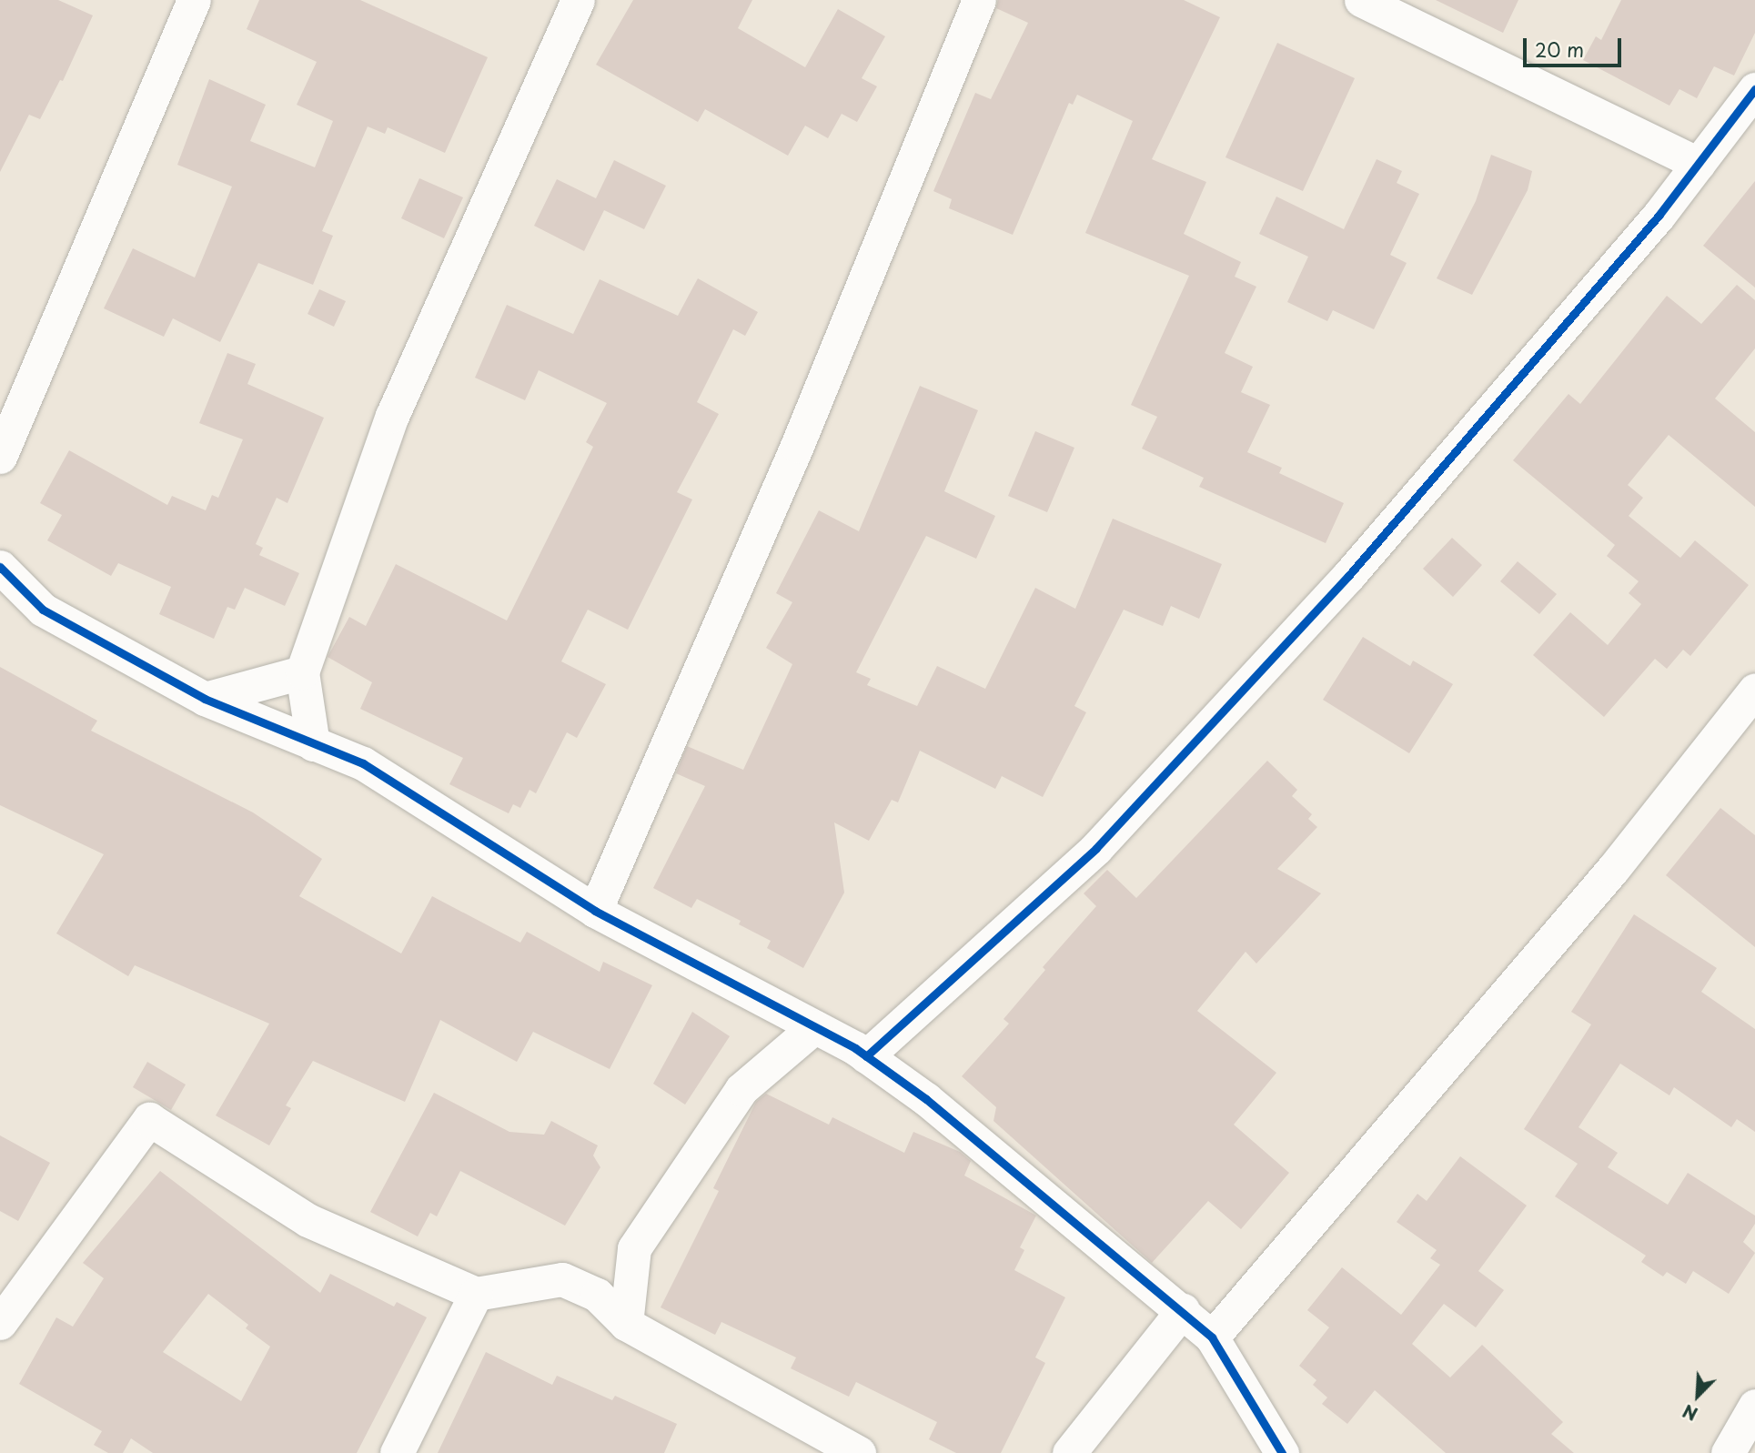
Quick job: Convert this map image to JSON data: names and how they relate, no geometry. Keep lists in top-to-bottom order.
{
  "scale_bar": "20 m",
  "north": "bottom left"
}
